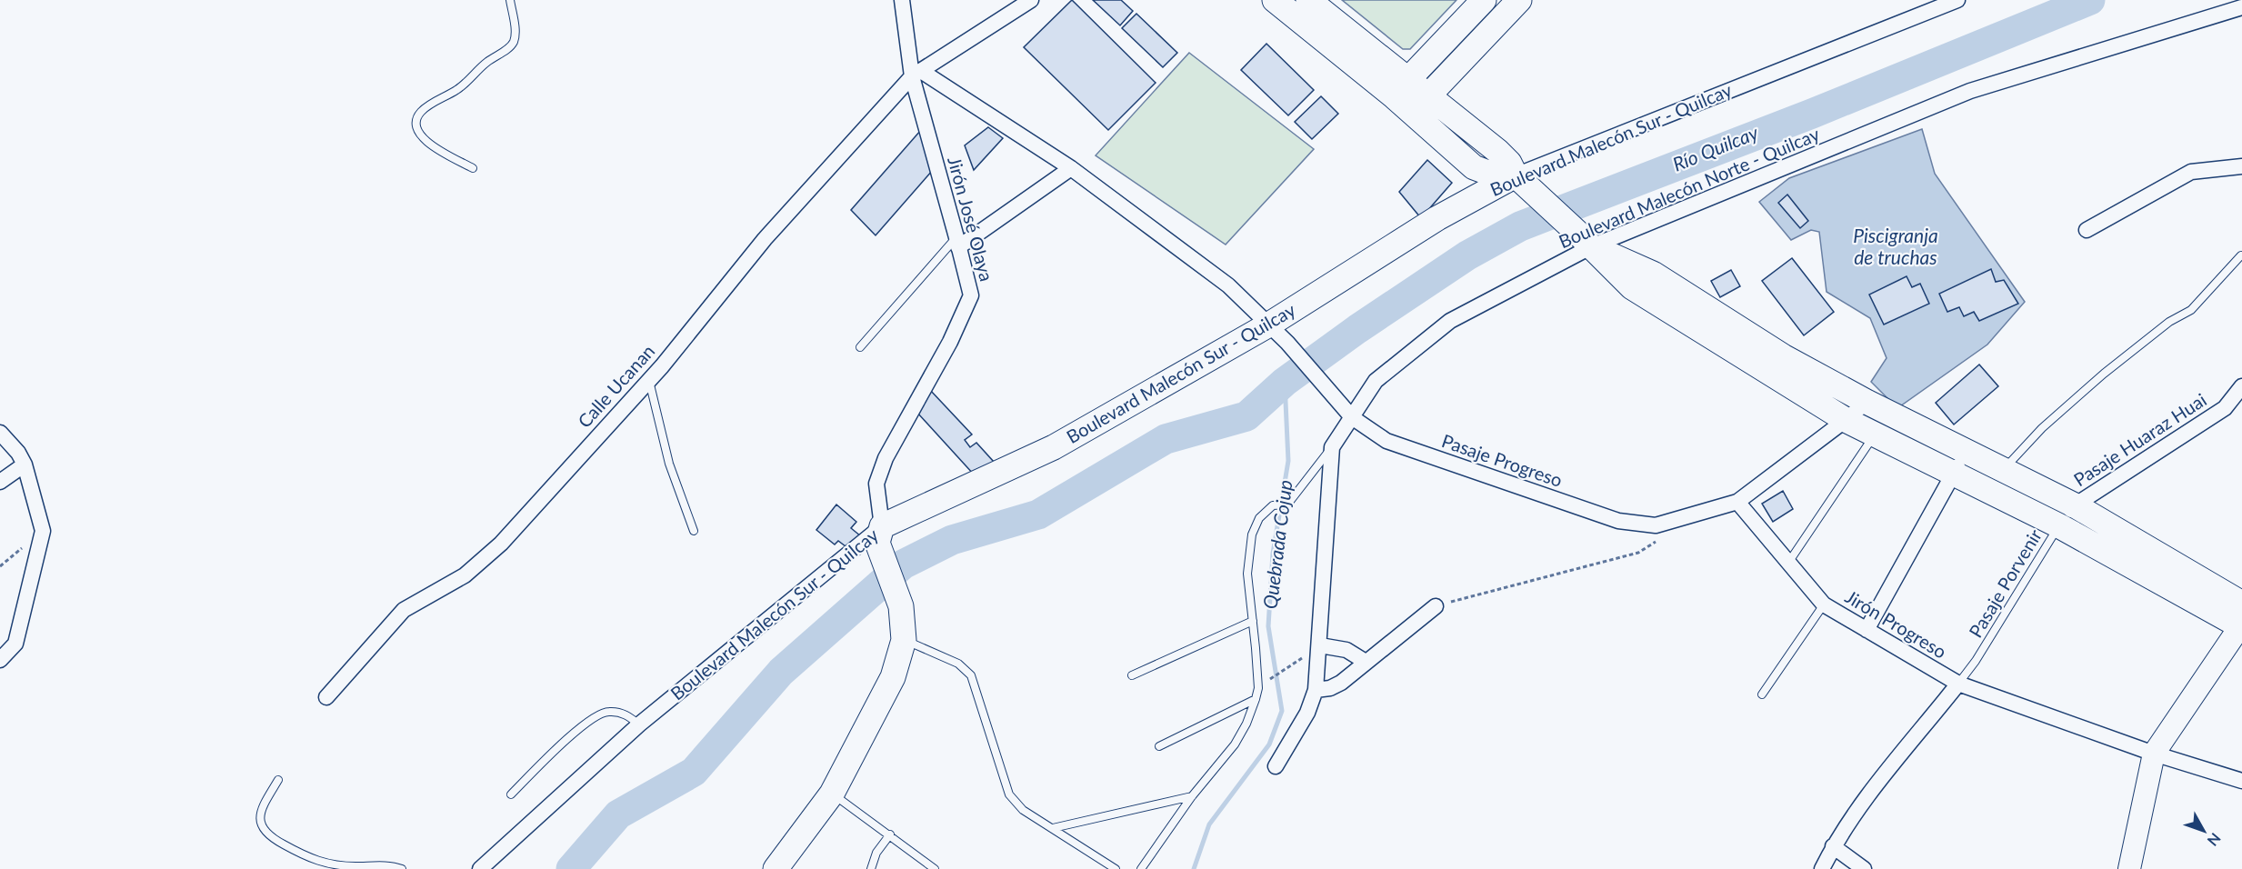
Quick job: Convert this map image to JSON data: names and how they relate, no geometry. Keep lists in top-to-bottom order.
{
  "streets": {
    "main road": ["Boulevard Malecón Sur - Quilcay"],
    "street": [
      "Boulevard Malecón Norte - Quilcay",
      "Jirón José Olaya",
      "Calle Ucanan",
      "Pasaje Huaraz Huai",
      "Pasaje Progreso",
      "Jirón Progreso"
    ],
    "lane": ["Pasaje Porvenir"]
  },
  "crossings": [
    ["Boulevard Malecón Sur - Quilcay", "Jirón José Olaya"],
    ["Boulevard Malecón Sur - Quilcay", "Pasaje Progreso"],
    ["Boulevard Malecón Norte - Quilcay", "Pasaje Progreso"],
    ["Jirón José Olaya", "Calle Ucanan"],
    ["Pasaje Huaraz Huai", "Pasaje Porvenir"],
    ["Pasaje Progreso", "Jirón Progreso"],
    ["Pasaje Porvenir", "Jirón Progreso"]
  ],
  "water": ["Río Quilcay", "Piscigranja de truchas", "Quebrada Cojup"],
  "north": "bottom right"
}
